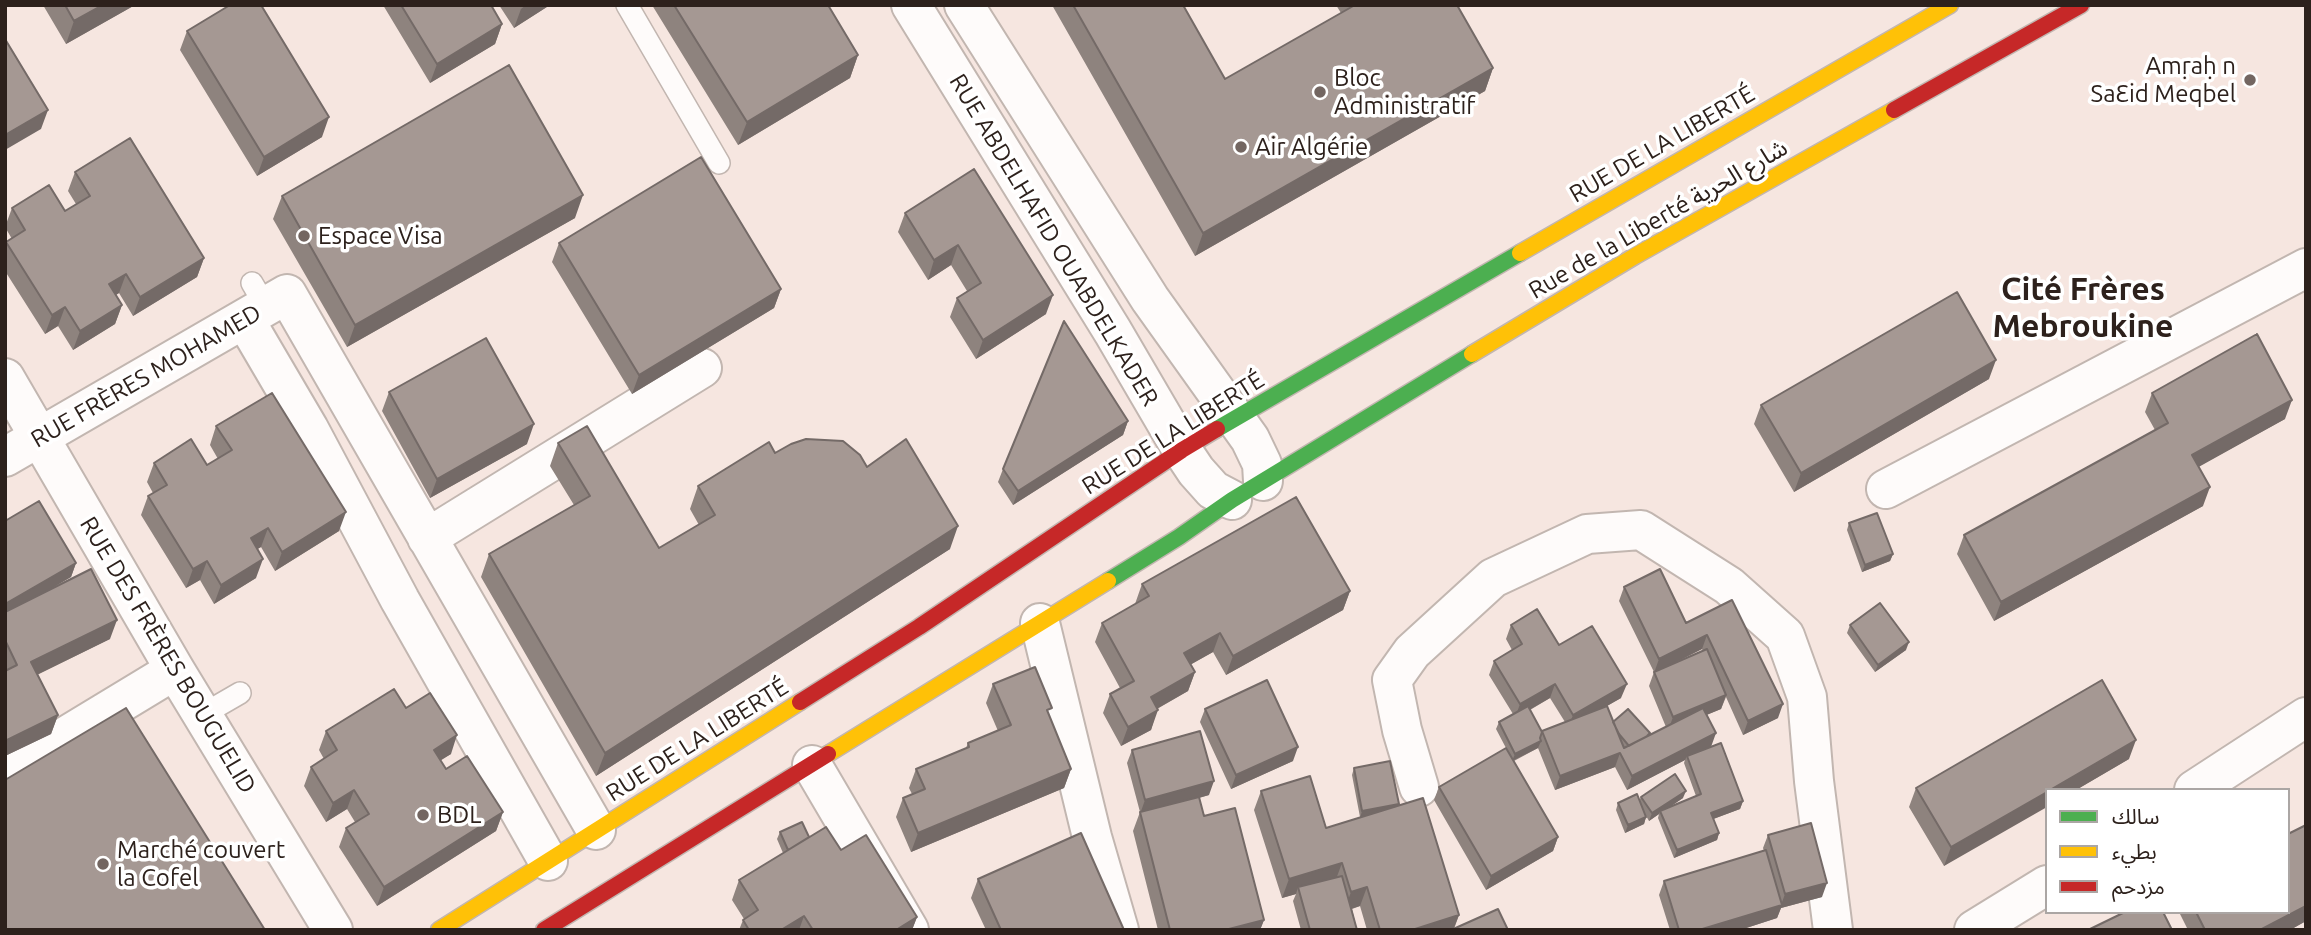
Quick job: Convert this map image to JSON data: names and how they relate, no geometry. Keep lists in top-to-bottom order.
{
  "streets": {
    "main road": ["RUE DE LA LIBERTÉ", "Rue de la Liberté شارع الحرية"],
    "street": ["RUE ABDELHAFID OUABDELKADER", "RUE FRÈRES MOHAMED", "RUE DES FRÈRES BOUGUELID"]
  },
  "crossings": [
    ["RUE DE LA LIBERTÉ", "RUE ABDELHAFID OUABDELKADER"],
    ["Rue de la Liberté شارع الحرية", "RUE ABDELHAFID OUABDELKADER"],
    ["RUE FRÈRES MOHAMED", "RUE DES FRÈRES BOUGUELID"]
  ],
  "districts": ["Cité Frères Mebroukine"],
  "places": [
    "Amṛaḥ n Saɛid Meqbel",
    "Bloc Administratif",
    "Air Algérie",
    "Espace Visa",
    "BDL",
    "Marché couvert la Cofel"
  ],
  "legend": ["سالك", "بطيء", "مزدحم"]
}
